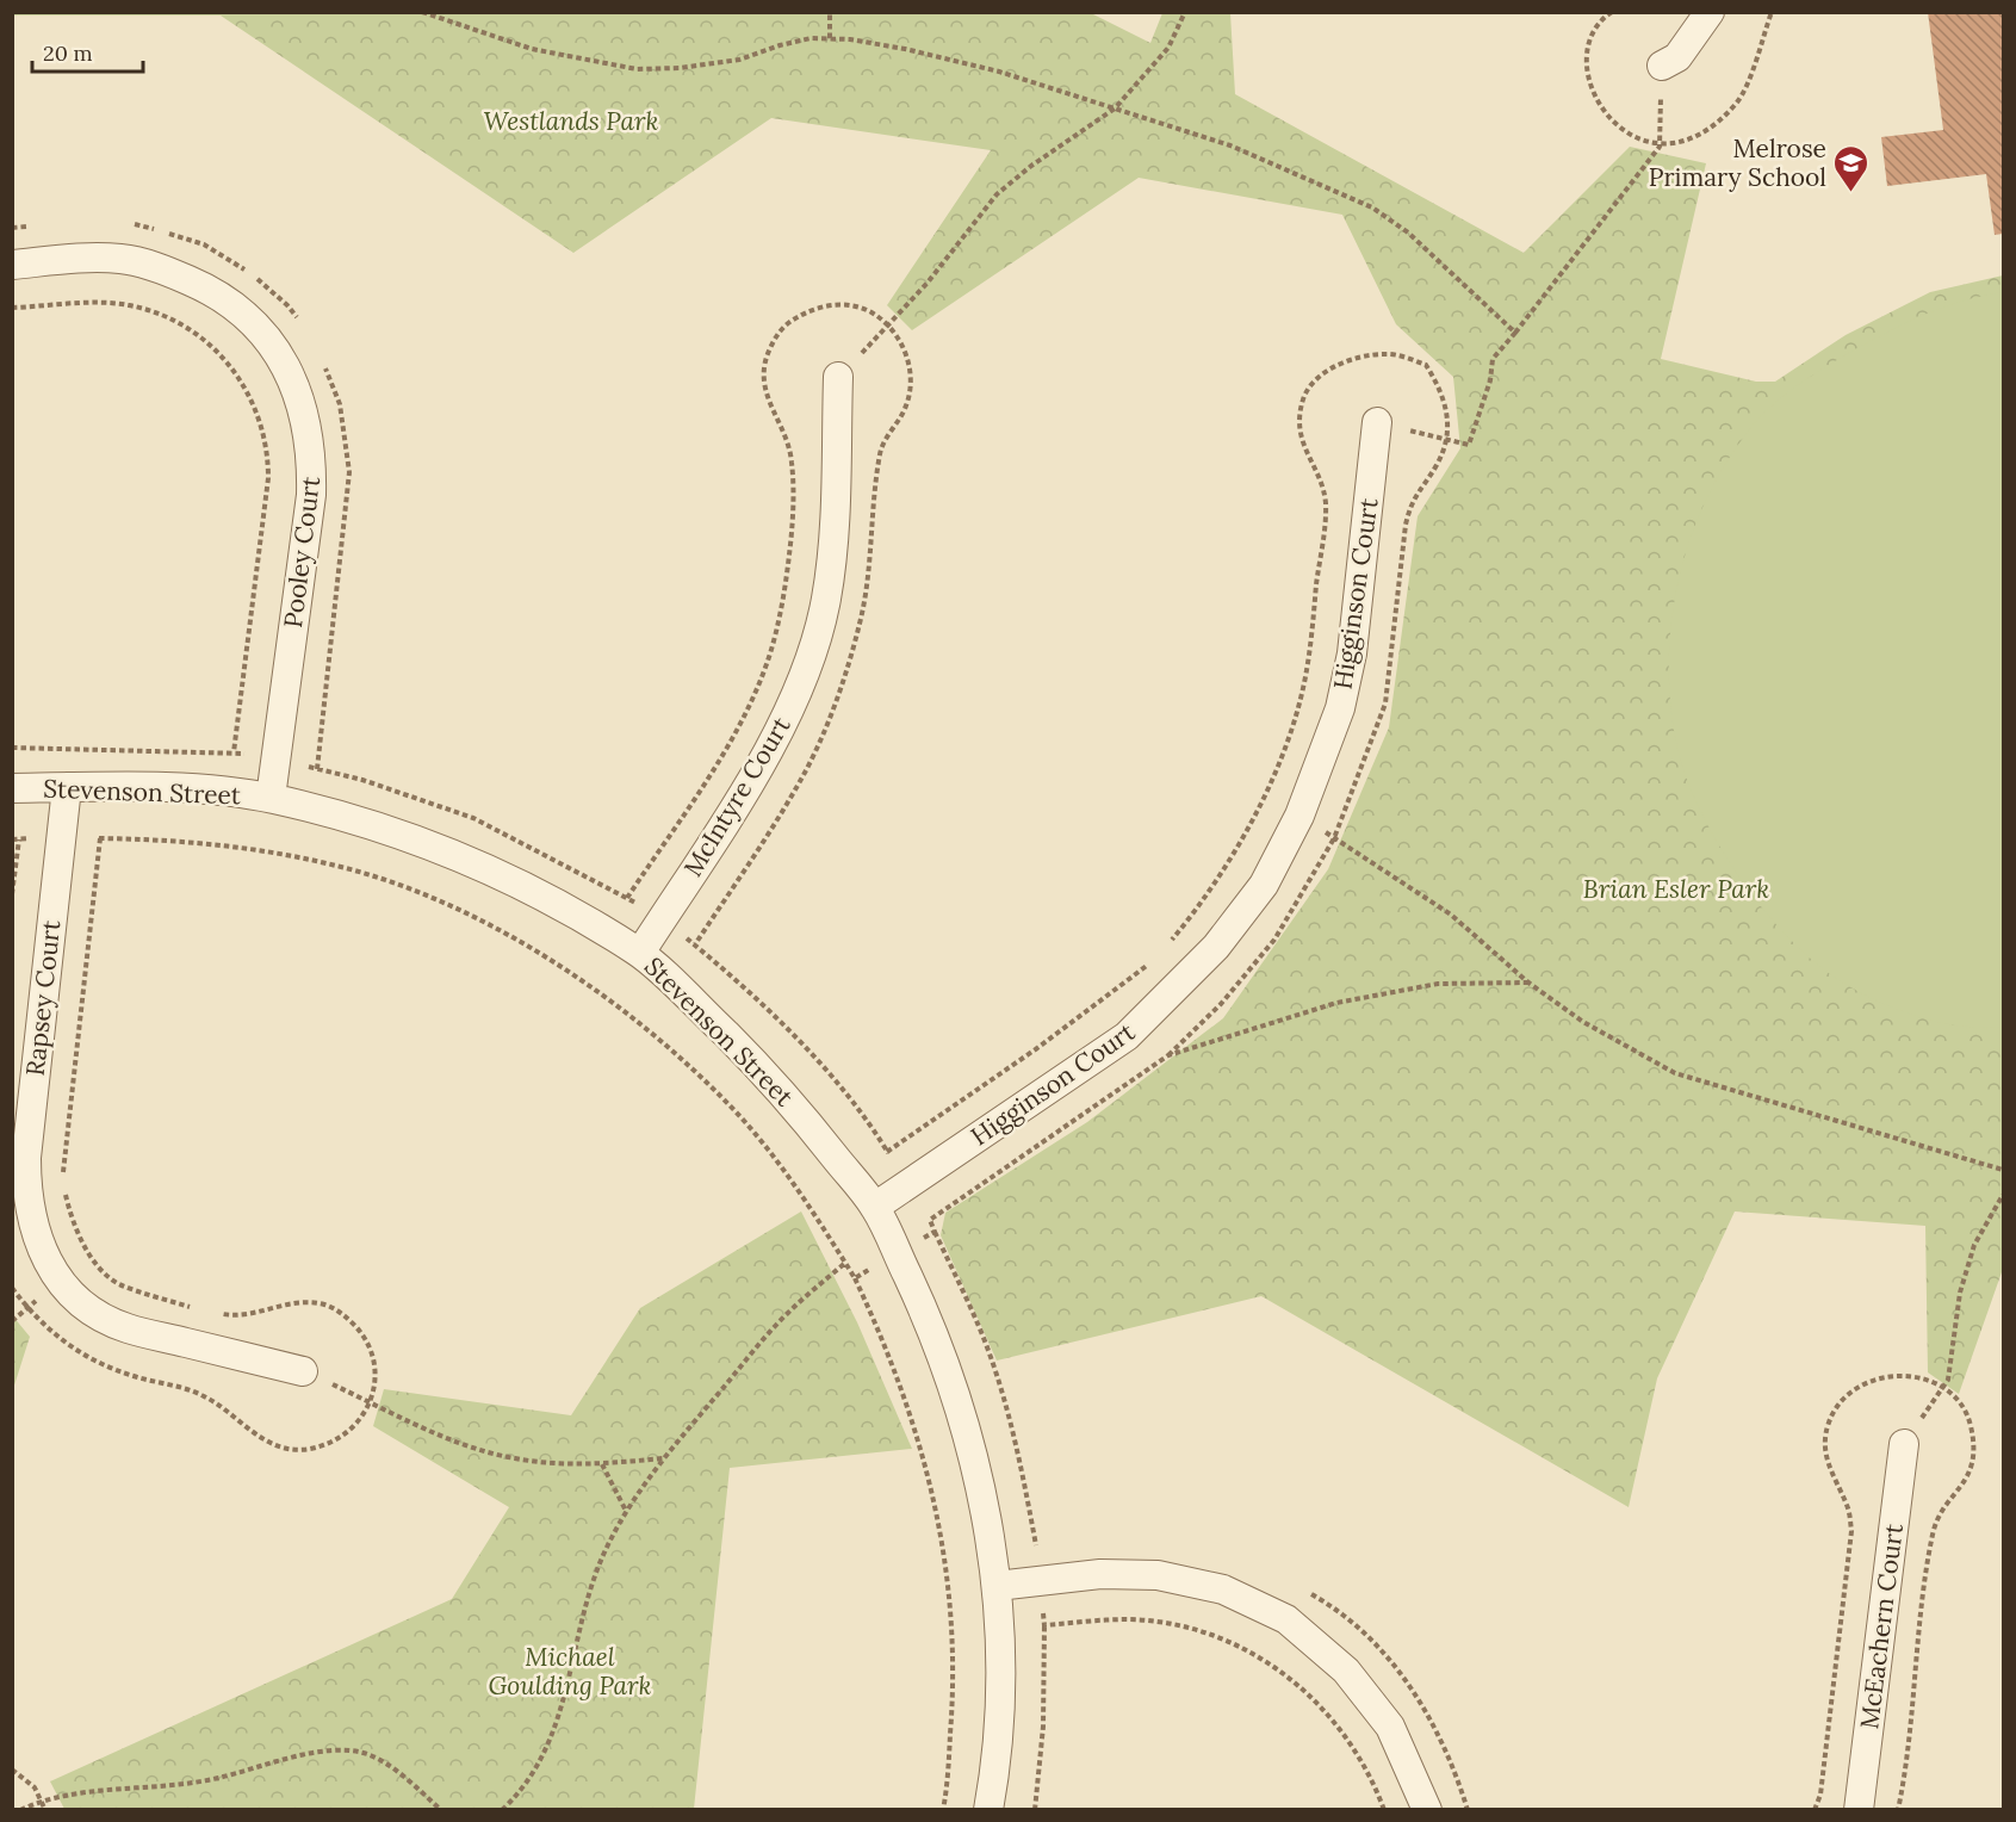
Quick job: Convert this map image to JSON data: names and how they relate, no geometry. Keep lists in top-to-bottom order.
{
  "streets": {
    "street": [
      "Pooley Court",
      "Higginson Court",
      "Stevenson Street",
      "McIntyre Court",
      "Rapsey Court",
      "McEachern Court"
    ]
  },
  "crossings": [
    ["Pooley Court", "Stevenson Street"],
    ["Higginson Court", "Stevenson Street"],
    ["Stevenson Street", "McIntyre Court"],
    ["Stevenson Street", "Rapsey Court"]
  ],
  "parks": ["Westlands Park", "Brian Esler Park", "Michael Goulding Park"],
  "places": {
    "school or university": ["Melrose Primary School"]
  },
  "scale_bar": "20 m"
}
